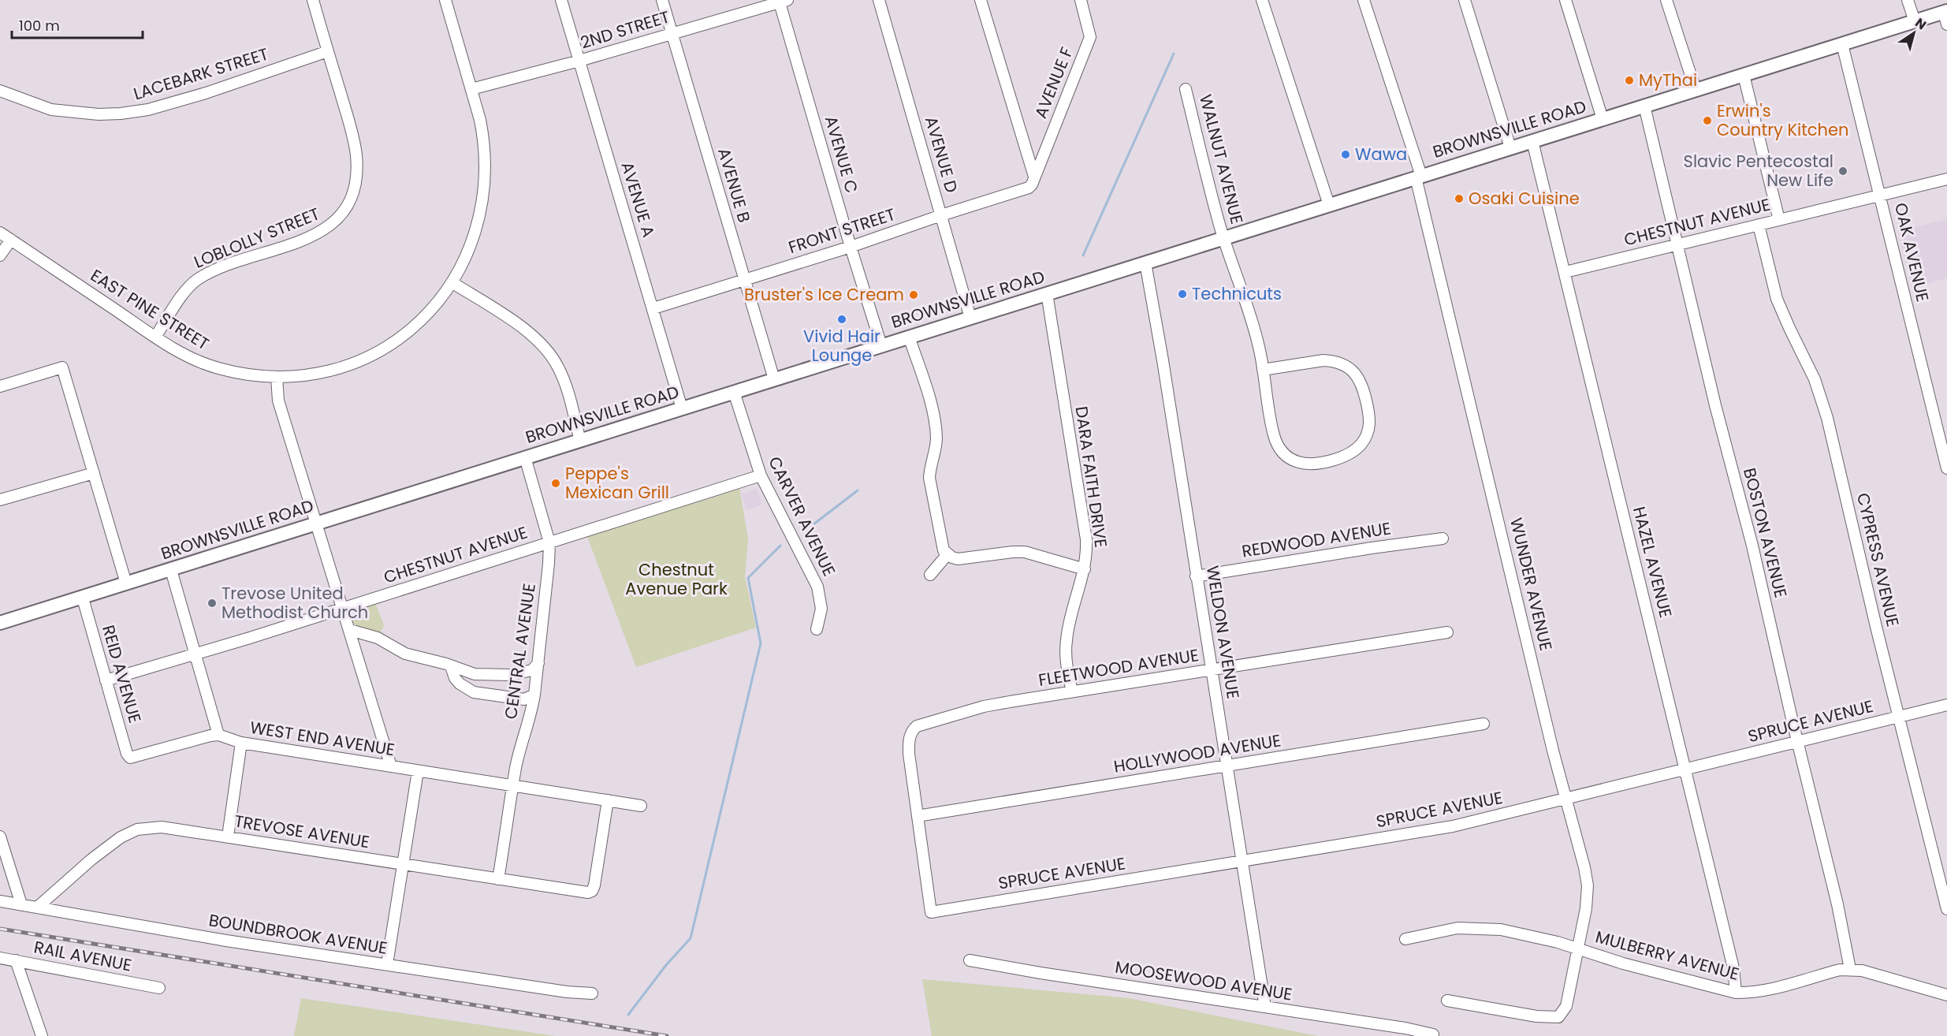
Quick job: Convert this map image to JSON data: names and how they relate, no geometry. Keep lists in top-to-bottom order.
{
  "streets": {
    "street": [
      "2ND STREET",
      "LACEBARK STREET",
      "AVENUE F",
      "BROWNSVILLE ROAD",
      "AVENUE C",
      "AVENUE D",
      "WALNUT AVENUE",
      "AVENUE B",
      "AVENUE A",
      "CHESTNUT AVENUE",
      "FRONT STREET",
      "LOBLOLLY STREET",
      "OAK AVENUE",
      "EAST PINE STREET",
      "DARA FAITH DRIVE",
      "CARVER AVENUE",
      "BOSTON AVENUE",
      "REDWOOD AVENUE",
      "CYPRESS AVENUE",
      "HAZEL AVENUE",
      "WUNDER AVENUE",
      "WELDON AVENUE",
      "CENTRAL AVENUE",
      "FLEETWOOD AVENUE",
      "REID AVENUE",
      "SPRUCE AVENUE",
      "WEST END AVENUE",
      "HOLLYWOOD AVENUE",
      "TREVOSE AVENUE",
      "BOUNDBROOK AVENUE",
      "MULBERRY AVENUE",
      "RAIL AVENUE",
      "MOOSEWOOD AVENUE"
    ]
  },
  "crossings": [
    ["2ND STREET", "AVENUE C"],
    ["2ND STREET", "AVENUE B"],
    ["2ND STREET", "AVENUE A"],
    ["2ND STREET", "EAST PINE STREET"],
    ["LACEBARK STREET", "LOBLOLLY STREET"],
    ["AVENUE F", "FRONT STREET"],
    ["BROWNSVILLE ROAD", "AVENUE C"],
    ["BROWNSVILLE ROAD", "AVENUE D"],
    ["BROWNSVILLE ROAD", "WALNUT AVENUE"],
    ["BROWNSVILLE ROAD", "AVENUE B"],
    ["BROWNSVILLE ROAD", "AVENUE A"],
    ["BROWNSVILLE ROAD", "OAK AVENUE"],
    ["BROWNSVILLE ROAD", "DARA FAITH DRIVE"],
    ["BROWNSVILLE ROAD", "CARVER AVENUE"],
    ["BROWNSVILLE ROAD", "BOSTON AVENUE"],
    ["BROWNSVILLE ROAD", "HAZEL AVENUE"],
    ["BROWNSVILLE ROAD", "WUNDER AVENUE"],
    ["BROWNSVILLE ROAD", "WELDON AVENUE"],
    ["BROWNSVILLE ROAD", "CENTRAL AVENUE"],
    ["BROWNSVILLE ROAD", "REID AVENUE"],
    ["AVENUE C", "FRONT STREET"],
    ["AVENUE D", "FRONT STREET"],
    ["AVENUE B", "FRONT STREET"],
    ["AVENUE A", "FRONT STREET"],
    ["CHESTNUT AVENUE", "OAK AVENUE"],
    ["CHESTNUT AVENUE", "CARVER AVENUE"],
    ["CHESTNUT AVENUE", "BOSTON AVENUE"],
    ["CHESTNUT AVENUE", "CYPRESS AVENUE"],
    ["CHESTNUT AVENUE", "HAZEL AVENUE"],
    ["CHESTNUT AVENUE", "CENTRAL AVENUE"],
    ["CHESTNUT AVENUE", "REID AVENUE"],
    ["LOBLOLLY STREET", "EAST PINE STREET"],
    ["DARA FAITH DRIVE", "FLEETWOOD AVENUE"],
    ["BOSTON AVENUE", "SPRUCE AVENUE"],
    ["BOSTON AVENUE", "MULBERRY AVENUE"],
    ["REDWOOD AVENUE", "WELDON AVENUE"],
    ["CYPRESS AVENUE", "SPRUCE AVENUE"],
    ["HAZEL AVENUE", "SPRUCE AVENUE"],
    ["HAZEL AVENUE", "MULBERRY AVENUE"],
    ["WUNDER AVENUE", "SPRUCE AVENUE"],
    ["WUNDER AVENUE", "MULBERRY AVENUE"],
    ["WELDON AVENUE", "FLEETWOOD AVENUE"],
    ["WELDON AVENUE", "SPRUCE AVENUE"],
    ["WELDON AVENUE", "HOLLYWOOD AVENUE"],
    ["WELDON AVENUE", "MOOSEWOOD AVENUE"],
    ["CENTRAL AVENUE", "WEST END AVENUE"],
    ["CENTRAL AVENUE", "TREVOSE AVENUE"],
    ["FLEETWOOD AVENUE", "SPRUCE AVENUE"],
    ["FLEETWOOD AVENUE", "HOLLYWOOD AVENUE"],
    ["REID AVENUE", "WEST END AVENUE"],
    ["SPRUCE AVENUE", "HOLLYWOOD AVENUE"],
    ["WEST END AVENUE", "TREVOSE AVENUE"],
    ["TREVOSE AVENUE", "BOUNDBROOK AVENUE"]
  ],
  "parks": ["Chestnut Avenue Park"],
  "places": [
    "MyThai",
    "Erwin's Country Kitchen",
    "Wawa",
    "Slavic Pentecostal New Life",
    "Osaki Cuisine",
    "Technicuts",
    "Bruster's Ice Cream",
    "Vivid Hair Lounge",
    "Peppe's Mexican Grill",
    "Trevose United Methodist Church"
  ],
  "scale_bar": "100 m",
  "north": "top right"
}
